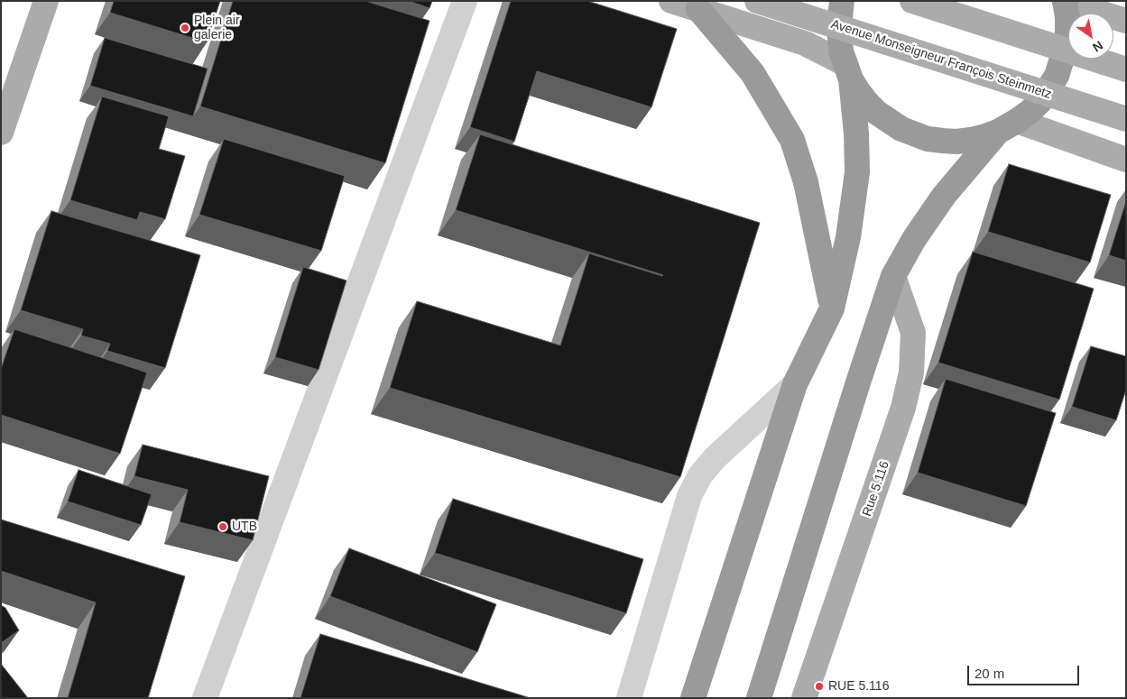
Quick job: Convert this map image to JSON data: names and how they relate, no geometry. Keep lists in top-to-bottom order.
{
  "streets": {
    "main road": ["Avenue Monseigneur François Steinmetz", "Rue 5.116"]
  },
  "places": ["Plein air galerie", "UTB", "RUE 5.116"],
  "scale_bar": "20 m",
  "north": "bottom right"
}
